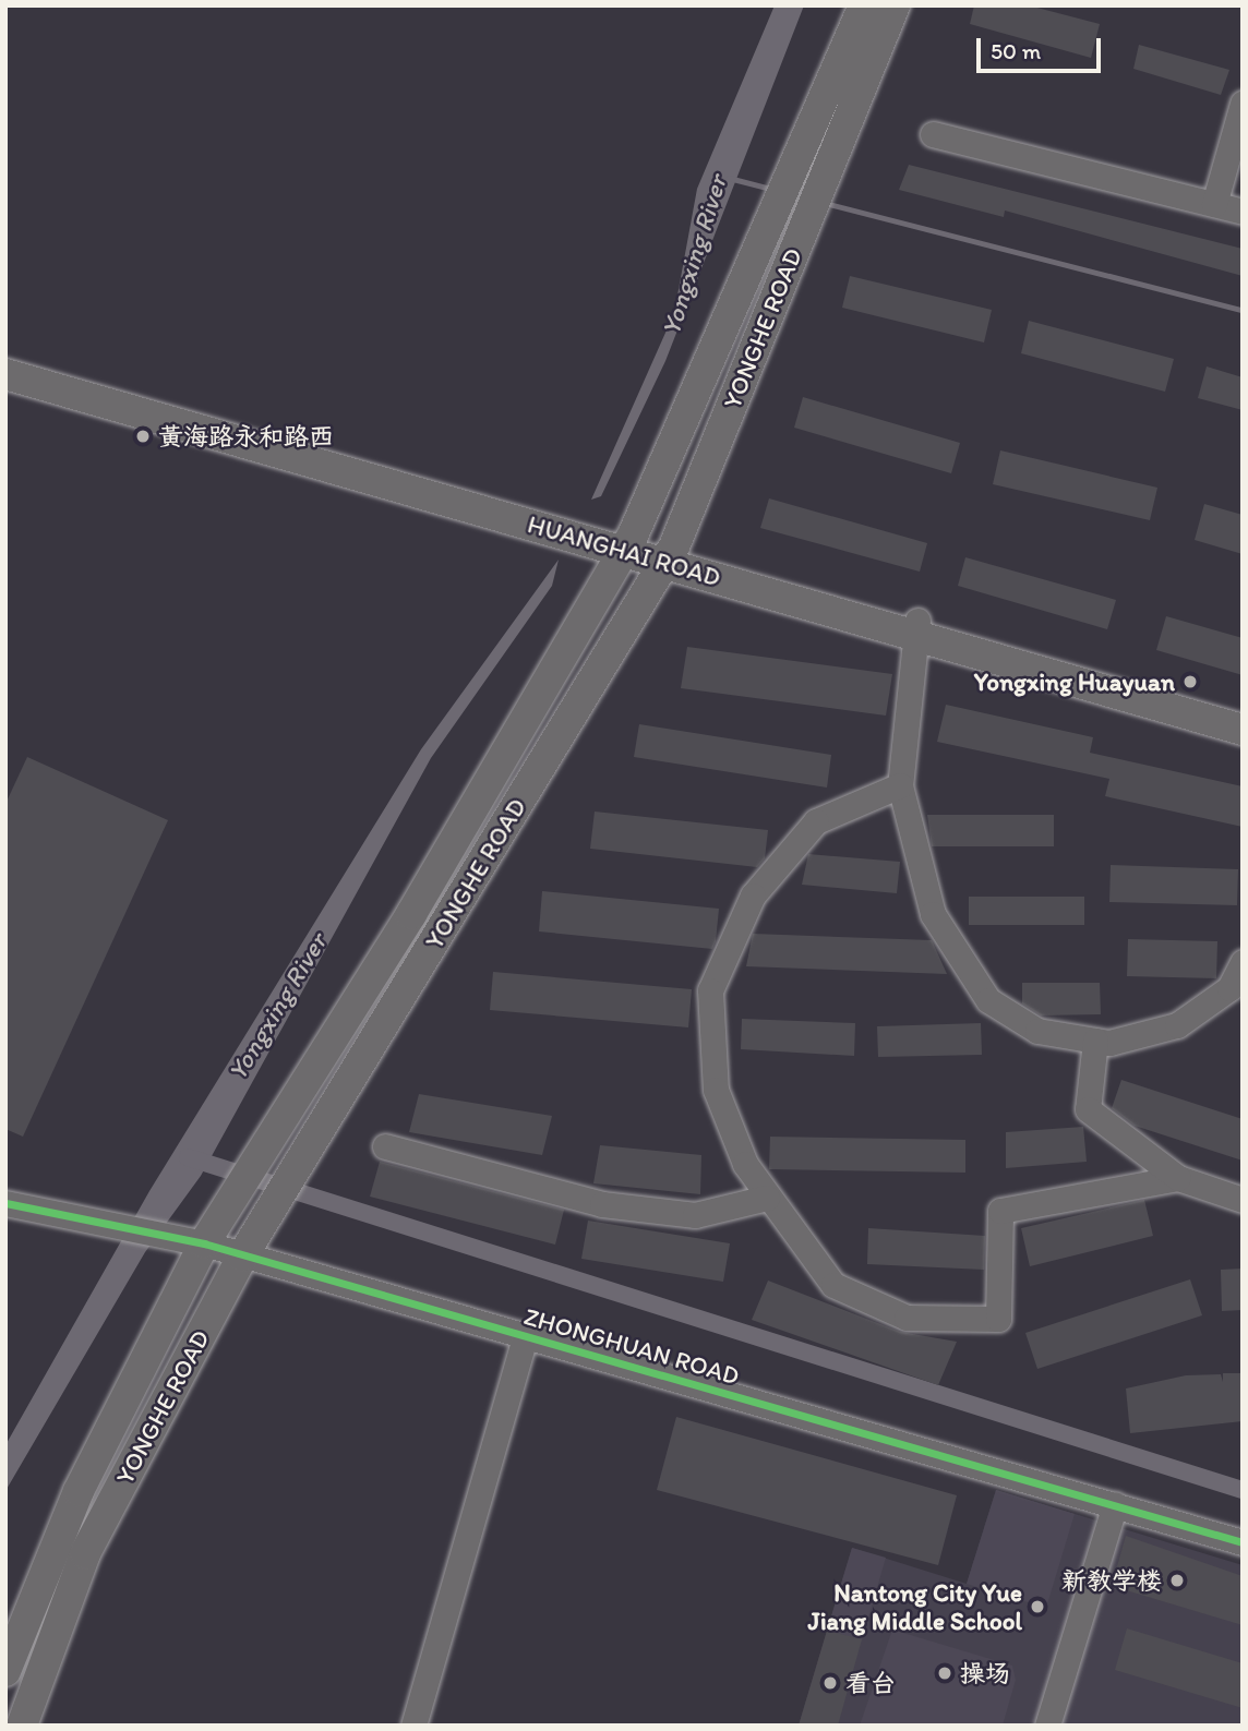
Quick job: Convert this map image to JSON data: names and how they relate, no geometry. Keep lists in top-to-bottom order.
{
  "streets": {
    "main road": ["YONGHE ROAD", "HUANGHAI ROAD"],
    "street": ["ZHONGHUAN ROAD"]
  },
  "crossings": [
    ["YONGHE ROAD", "HUANGHAI ROAD"],
    ["YONGHE ROAD", "ZHONGHUAN ROAD"]
  ],
  "water": ["Yongxing River"],
  "places": [
    "黄海路永和路西",
    "Yongxing Huayuan",
    "新教学楼",
    "Nantong City Yue Jiang Middle School",
    "操场",
    "看台"
  ],
  "scale_bar": "50 m"
}
